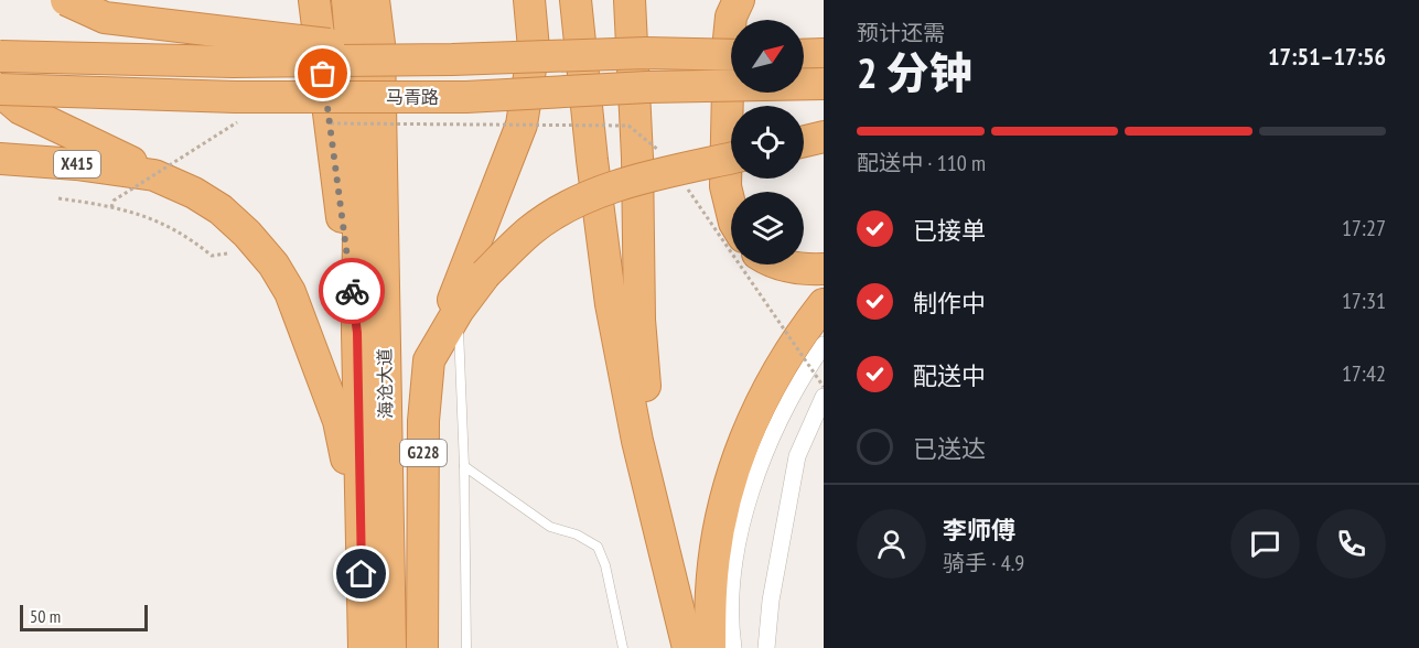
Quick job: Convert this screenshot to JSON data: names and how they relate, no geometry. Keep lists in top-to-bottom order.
{
  "streets": {
    "highway": [
      "马青路",
      "X415",
      "海沧大道",
      "G228"
    ]
  },
  "scale_bar": "50 m",
  "north": "top right",
  "page": {
    "heading": ["2 分钟", "预计还需", "17:51–17:56"],
    "panel": ["李师傅", "骑手 · 4.9"],
    "bar": "配送中 · 110 m",
    "list": [
      ["已接单", "17:27"],
      ["制作中", "17:31"],
      ["配送中", "17:42"],
      "已送达"
    ],
    "scale": "50 m"
  }
}
